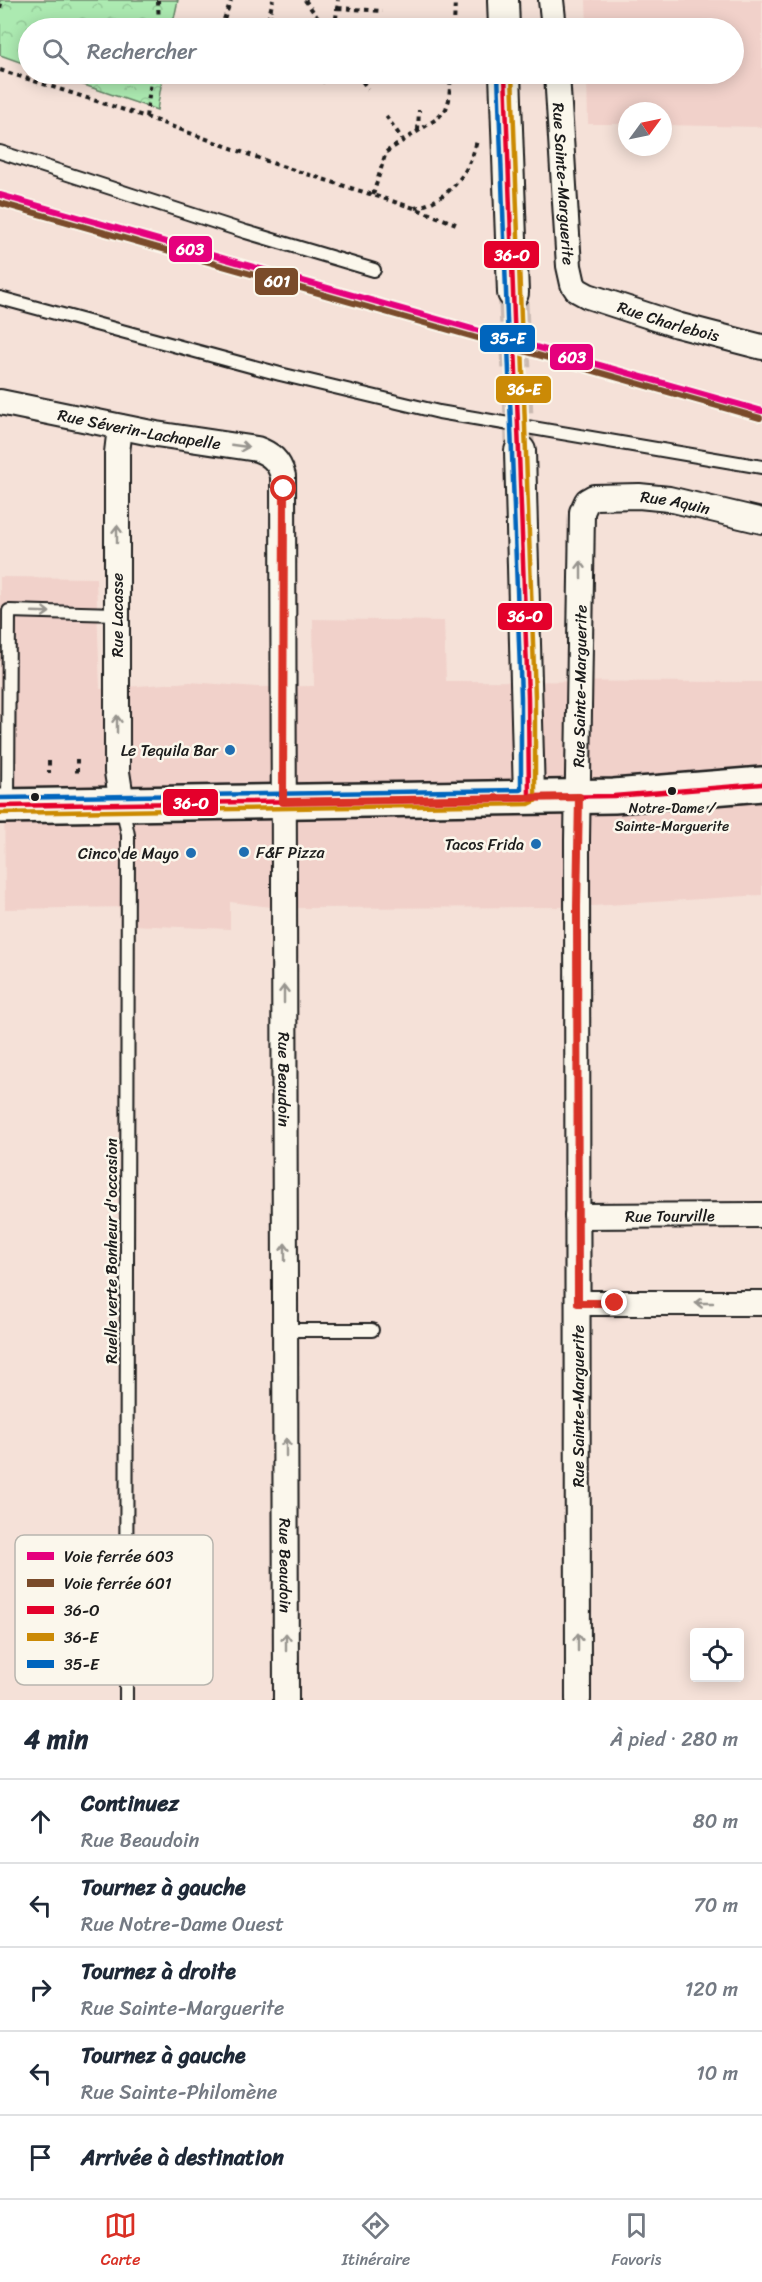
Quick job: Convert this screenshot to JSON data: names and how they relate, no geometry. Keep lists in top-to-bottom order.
{
  "streets": {
    "street": [
      "Rue Sainte-Marguerite",
      "Rue Charlebois",
      "Rue Séverin-Lachapelle",
      "Rue Aquin",
      "Rue Lacasse",
      "Rue Beaudoin",
      "Rue Tourville"
    ],
    "lane": ["Ruelle verte Bonheur d'occasion"]
  },
  "crossings": [
    ["Rue Sainte-Marguerite", "Rue Charlebois"],
    ["Rue Sainte-Marguerite", "Rue Aquin"],
    ["Rue Sainte-Marguerite", "Rue Tourville"],
    ["Rue Séverin-Lachapelle", "Rue Lacasse"],
    ["Rue Séverin-Lachapelle", "Rue Beaudoin"],
    ["Rue Lacasse", "Ruelle verte Bonheur d'occasion"]
  ],
  "one_way": ["Rue Séverin-Lachapelle", "Rue Lacasse", "Rue Beaudoin"],
  "places": [
    "Le Tequila Bar",
    "Notre-Dame / Sainte-Marguerite",
    "Tacos Frida",
    "F&F Pizza",
    "Cinco de Mayo"
  ],
  "lines": [
    "transit line 36-O",
    "transit line 36-E",
    "transit line 35-E",
    "rail line 603",
    "rail line 601"
  ],
  "legend": [
    "Voie ferrée 603",
    "Voie ferrée 601",
    "36-O",
    "36-E",
    "35-E"
  ],
  "north": "top right",
  "page": {
    "search": "Rechercher",
    "heading": ["4 min", "À pied · 280 m"],
    "list": [
      ["Continuez", "Rue Beaudoin", "80 m"],
      ["Tournez à gauche", "Rue Notre-Dame Ouest", "70 m"],
      ["Tournez à droite", "Rue Sainte-Marguerite", "120 m"],
      ["Tournez à gauche", "Rue Sainte-Philomène", "10 m"],
      "Arrivée à destination"
    ],
    "nav": ["Carte", "Itinéraire", "Favoris"]
  }
}
